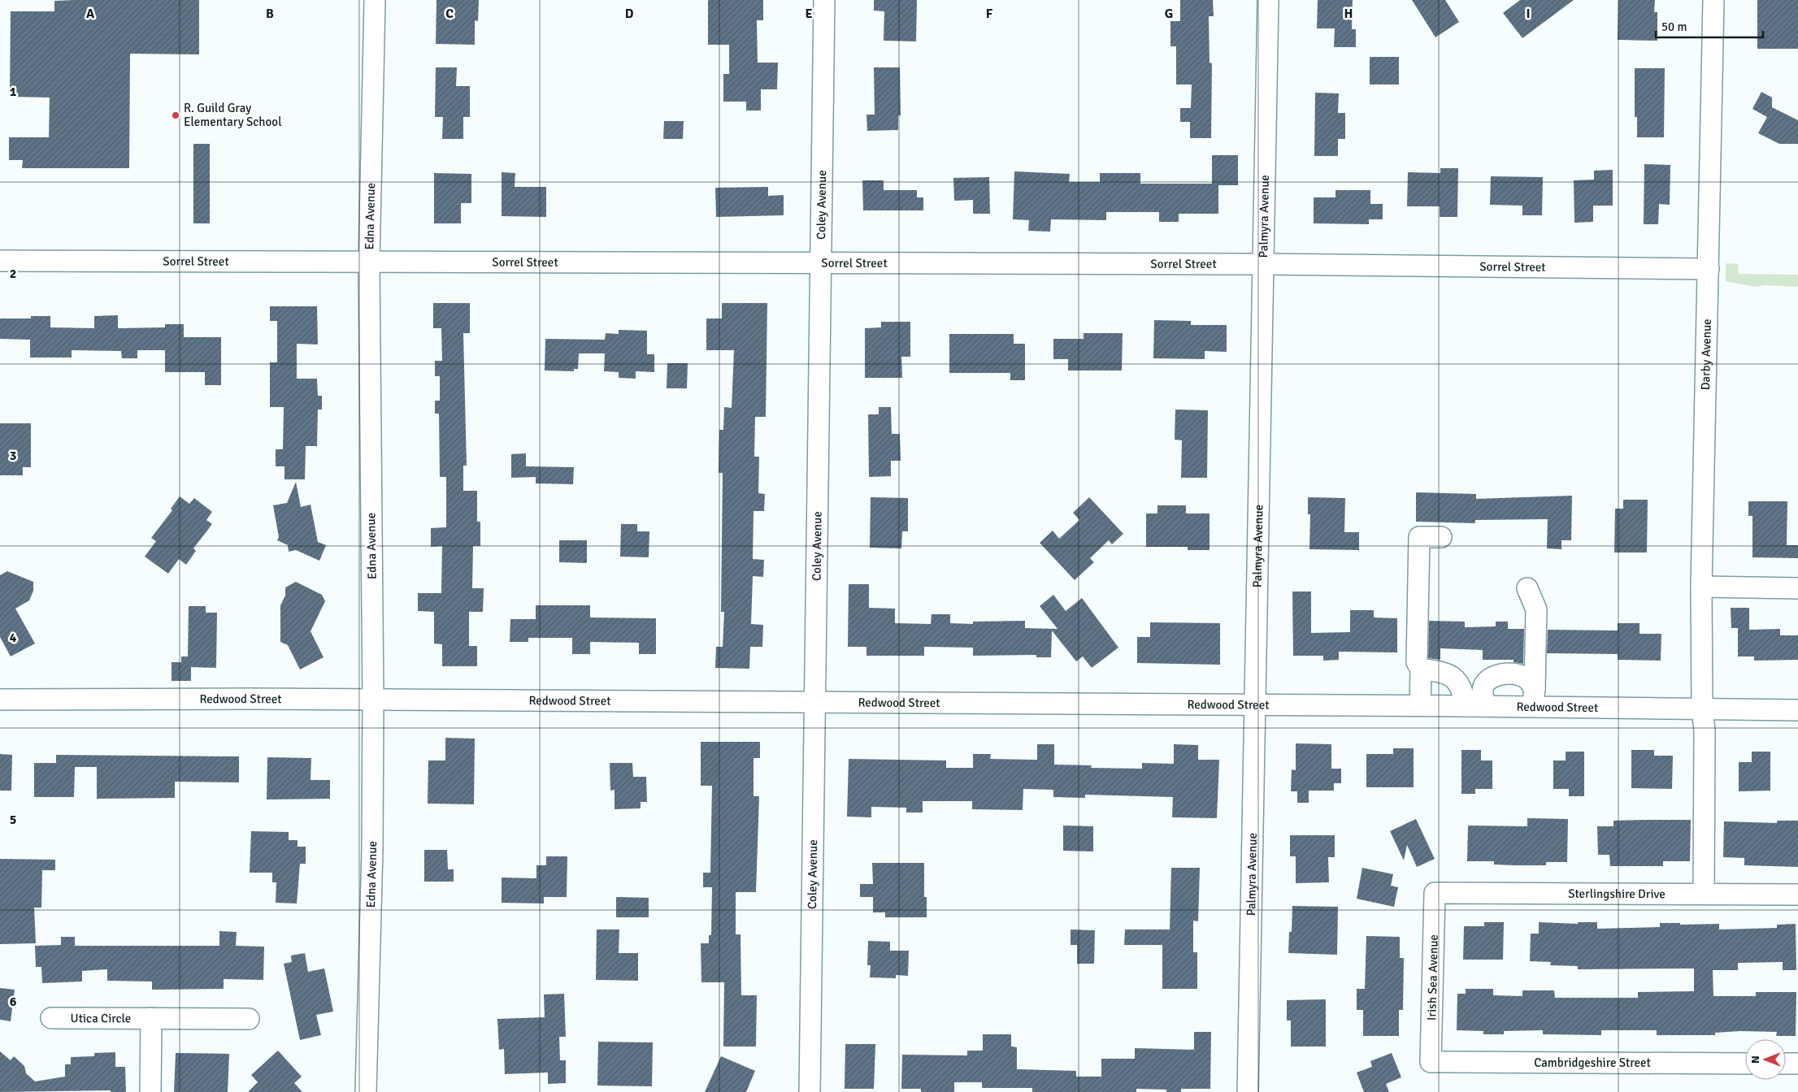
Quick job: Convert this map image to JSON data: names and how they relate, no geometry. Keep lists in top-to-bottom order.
{
  "streets": {
    "street": [
      "Coley Avenue",
      "Edna Avenue",
      "Palmyra Avenue",
      "Sorrel Street",
      "Darby Avenue",
      "Redwood Street",
      "Sterlingshire Drive",
      "Irish Sea Avenue",
      "Utica Circle",
      "Cambridgeshire Street"
    ]
  },
  "crossings": [
    ["Coley Avenue", "Sorrel Street"],
    ["Coley Avenue", "Redwood Street"],
    ["Edna Avenue", "Sorrel Street"],
    ["Edna Avenue", "Redwood Street"],
    ["Palmyra Avenue", "Sorrel Street"],
    ["Palmyra Avenue", "Redwood Street"],
    ["Sorrel Street", "Darby Avenue"],
    ["Darby Avenue", "Redwood Street"],
    ["Darby Avenue", "Sterlingshire Drive"],
    ["Sterlingshire Drive", "Irish Sea Avenue"],
    ["Irish Sea Avenue", "Cambridgeshire Street"]
  ],
  "places": ["R. Guild Gray Elementary School"],
  "scale_bar": "50 m",
  "north": "left",
  "grid": {
    "columns": [
      "A",
      "B",
      "C",
      "D",
      "E",
      "F",
      "G",
      "H",
      "I"
    ],
    "rows": [
      "1",
      "2",
      "3",
      "4",
      "5",
      "6"
    ]
  }
}
